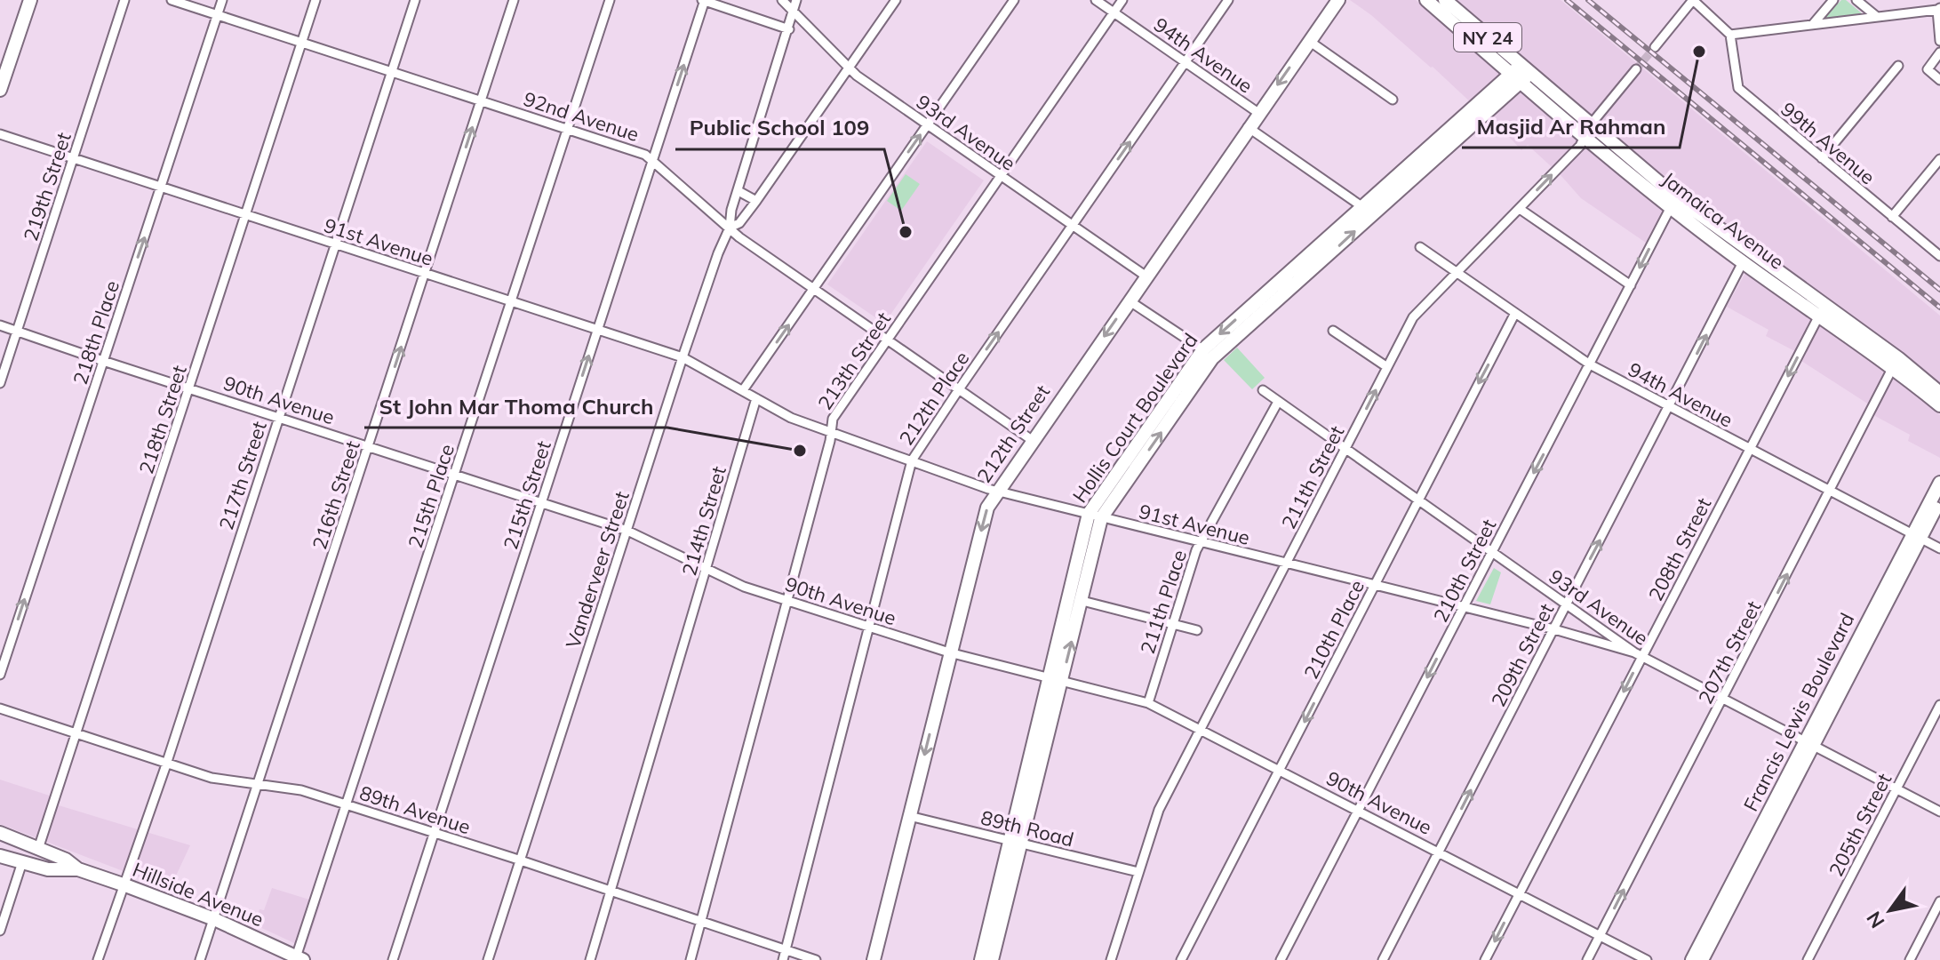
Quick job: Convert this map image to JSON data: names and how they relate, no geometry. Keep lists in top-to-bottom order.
{
  "streets": {
    "main road": [
      "NY 24",
      "Jamaica Avenue",
      "Hollis Court Boulevard",
      "212th Street",
      "Francis Lewis Boulevard",
      "Hillside Avenue"
    ],
    "street": [
      "94th Avenue",
      "92nd Avenue",
      "93rd Avenue",
      "99th Avenue",
      "219th Street",
      "91st Avenue",
      "218th Place",
      "213th Street",
      "212th Place",
      "90th Avenue",
      "218th Street",
      "217th Street",
      "211th Street",
      "216th Street",
      "215th Street",
      "215th Place",
      "214th Street",
      "208th Street",
      "Vanderveer Street",
      "210th Street",
      "211th Place",
      "210th Place",
      "207th Street",
      "209th Street",
      "89th Avenue",
      "205th Street",
      "89th Road"
    ]
  },
  "crossings": [
    ["94th Avenue", "213th Street"],
    ["94th Avenue", "212th Place"],
    ["94th Avenue", "212th Street"],
    ["94th Avenue", "211th Street"],
    ["94th Avenue", "208th Street"],
    ["94th Avenue", "210th Street"],
    ["94th Avenue", "210th Place"],
    ["94th Avenue", "207th Street"],
    ["94th Avenue", "209th Street"],
    ["94th Avenue", "Francis Lewis Boulevard"],
    ["92nd Avenue", "218th Place"],
    ["92nd Avenue", "213th Street"],
    ["92nd Avenue", "212th Place"],
    ["92nd Avenue", "218th Street"],
    ["92nd Avenue", "212th Street"],
    ["92nd Avenue", "217th Street"],
    ["92nd Avenue", "216th Street"],
    ["92nd Avenue", "215th Street"],
    ["92nd Avenue", "215th Place"],
    ["92nd Avenue", "Vanderveer Street"],
    ["93rd Avenue", "91st Avenue"],
    ["93rd Avenue", "213th Street"],
    ["93rd Avenue", "212th Place"],
    ["93rd Avenue", "212th Street"],
    ["93rd Avenue", "211th Street"],
    ["93rd Avenue", "208th Street"],
    ["93rd Avenue", "Vanderveer Street"],
    ["93rd Avenue", "210th Street"],
    ["93rd Avenue", "211th Place"],
    ["93rd Avenue", "210th Place"],
    ["93rd Avenue", "207th Street"],
    ["93rd Avenue", "209th Street"],
    ["93rd Avenue", "Francis Lewis Boulevard"],
    ["93rd Avenue", "205th Street"],
    ["219th Street", "91st Avenue"],
    ["219th Street", "90th Avenue"],
    ["Jamaica Avenue", "Hollis Court Boulevard"],
    ["Jamaica Avenue", "211th Street"],
    ["Jamaica Avenue", "208th Street"],
    ["Jamaica Avenue", "210th Street"],
    ["Jamaica Avenue", "207th Street"],
    ["Jamaica Avenue", "209th Street"],
    ["91st Avenue", "218th Place"],
    ["91st Avenue", "213th Street"],
    ["91st Avenue", "212th Place"],
    ["91st Avenue", "Hollis Court Boulevard"],
    ["91st Avenue", "218th Street"],
    ["91st Avenue", "212th Street"],
    ["91st Avenue", "217th Street"],
    ["91st Avenue", "211th Street"],
    ["91st Avenue", "216th Street"],
    ["91st Avenue", "215th Street"],
    ["91st Avenue", "215th Place"],
    ["91st Avenue", "214th Street"],
    ["91st Avenue", "208th Street"],
    ["91st Avenue", "Vanderveer Street"],
    ["91st Avenue", "210th Street"],
    ["91st Avenue", "211th Place"],
    ["91st Avenue", "210th Place"],
    ["91st Avenue", "209th Street"],
    ["218th Place", "90th Avenue"],
    ["213th Street", "90th Avenue"],
    ["213th Street", "89th Avenue"],
    ["212th Place", "90th Avenue"],
    ["212th Place", "89th Avenue"],
    ["90th Avenue", "Hollis Court Boulevard"],
    ["90th Avenue", "218th Street"],
    ["90th Avenue", "212th Street"],
    ["90th Avenue", "217th Street"],
    ["90th Avenue", "211th Street"],
    ["90th Avenue", "216th Street"],
    ["90th Avenue", "215th Street"],
    ["90th Avenue", "215th Place"],
    ["90th Avenue", "214th Street"],
    ["90th Avenue", "208th Street"],
    ["90th Avenue", "Vanderveer Street"],
    ["90th Avenue", "210th Street"],
    ["90th Avenue", "211th Place"],
    ["90th Avenue", "210th Place"],
    ["90th Avenue", "207th Street"],
    ["90th Avenue", "209th Street"],
    ["Hollis Court Boulevard", "89th Road"],
    ["218th Street", "89th Avenue"],
    ["218th Street", "Hillside Avenue"],
    ["212th Street", "89th Road"],
    ["217th Street", "89th Avenue"],
    ["217th Street", "Hillside Avenue"],
    ["211th Street", "89th Road"],
    ["216th Street", "89th Avenue"],
    ["216th Street", "Hillside Avenue"],
    ["215th Street", "89th Avenue"],
    ["215th Place", "89th Avenue"],
    ["215th Place", "Hillside Avenue"],
    ["214th Street", "89th Avenue"],
    ["Vanderveer Street", "89th Avenue"]
  ],
  "one_way": [
    "218th Place",
    "212th Place",
    "212th Street",
    "216th Street",
    "208th Street",
    "210th Street",
    "210th Place",
    "207th Street",
    "209th Street"
  ],
  "places": ["Masjid Ar Rahman", "Public School 109", "St John Mar Thoma Church"],
  "north": "bottom left"
}
